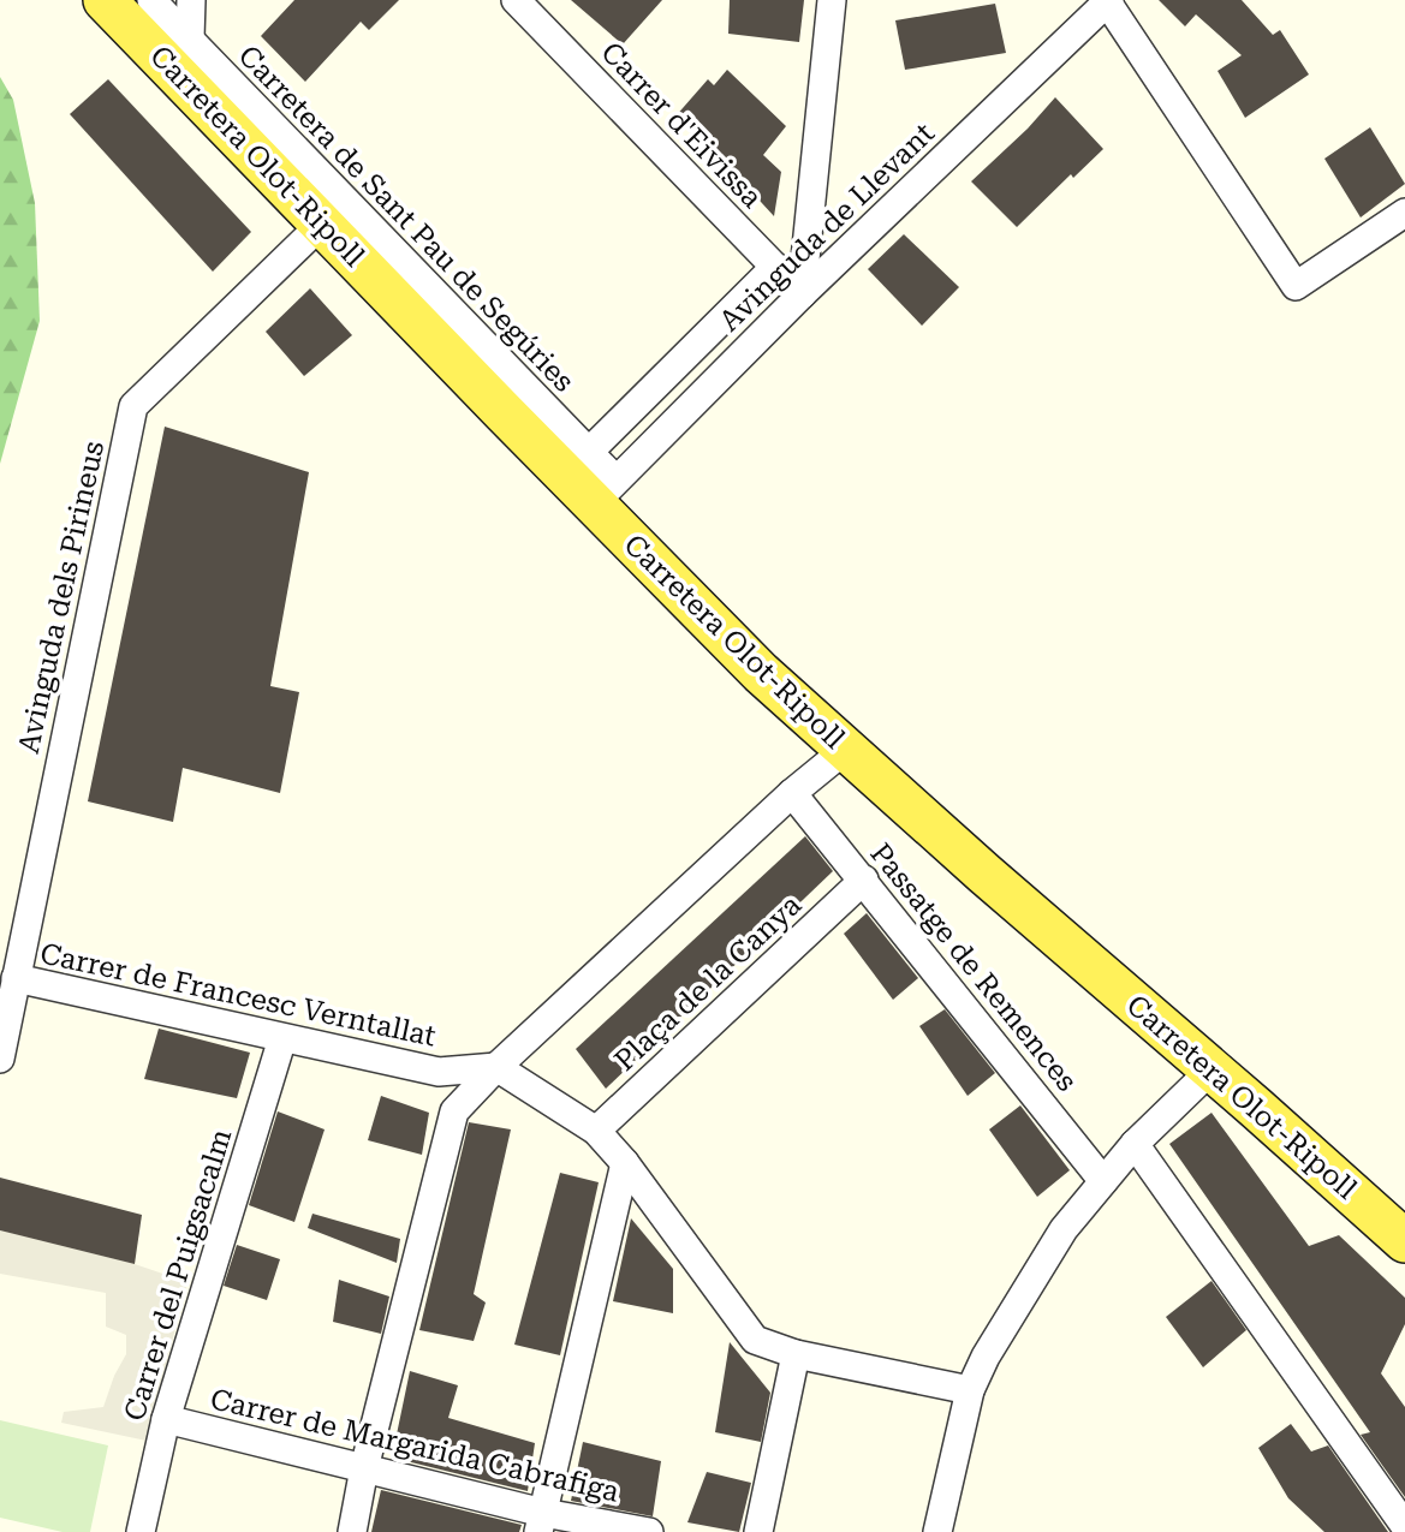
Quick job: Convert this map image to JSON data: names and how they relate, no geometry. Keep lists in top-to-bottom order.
{
  "streets": {
    "main road": ["Carretera Olot-Ripoll"],
    "street": [
      "Carrer d'Eivissa",
      "Carretera de Sant Pau de Segúries",
      "Avinguda de Llevant",
      "Avinguda dels Pirineus",
      "Passatge de Remences",
      "Plaça de la Canya",
      "Carrer de Francesc Verntallat",
      "Carrer del Puigsacalm",
      "Carrer de Margarida Cabrafiga"
    ]
  },
  "crossings": [
    ["Carrer d'Eivissa", "Avinguda de Llevant"],
    ["Carretera Olot-Ripoll", "Carretera de Sant Pau de Segúries"],
    ["Carretera Olot-Ripoll", "Avinguda de Llevant"],
    ["Carretera Olot-Ripoll", "Avinguda dels Pirineus"],
    ["Carretera de Sant Pau de Segúries", "Avinguda de Llevant"],
    ["Avinguda dels Pirineus", "Carrer de Francesc Verntallat"],
    ["Passatge de Remences", "Plaça de la Canya"],
    ["Carrer de Francesc Verntallat", "Carrer del Puigsacalm"],
    ["Carrer del Puigsacalm", "Carrer de Margarida Cabrafiga"]
  ]
}
